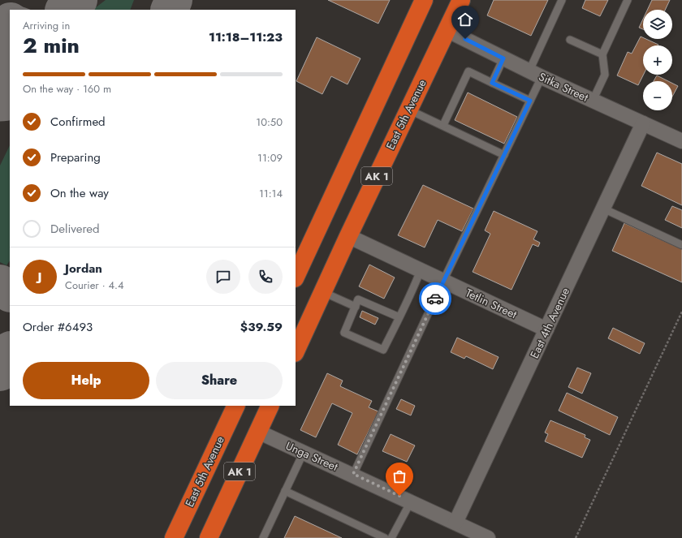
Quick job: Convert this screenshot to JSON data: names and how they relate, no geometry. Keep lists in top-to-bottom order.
{
  "streets": {
    "highway": ["East 5th Avenue", "AK 1"],
    "street": [
      "Sitka Street",
      "Tetlin Street",
      "East 4th Avenue",
      "Unga Street"
    ]
  },
  "crossings": [
    ["Sitka Street", "East 5th Avenue"],
    ["Sitka Street", "East 4th Avenue"],
    ["East 5th Avenue", "Tetlin Street"],
    ["AK 1", "Unga Street"],
    ["Tetlin Street", "East 4th Avenue"],
    ["East 4th Avenue", "Unga Street"]
  ],
  "page": {
    "map_buttons": ["+", "−"],
    "heading": ["2 min", "Arriving in", "11:18–11:23"],
    "panel": [
      "Jordan",
      "Courier · 4.4",
      "Order #6493",
      "$39.59"
    ],
    "bar": "On the way · 160 m",
    "list": [
      ["Confirmed", "10:50"],
      ["Preparing", "11:09"],
      ["On the way", "11:14"],
      "Delivered"
    ],
    "round": "J",
    "buttons": ["Help", "Share"]
  }
}
